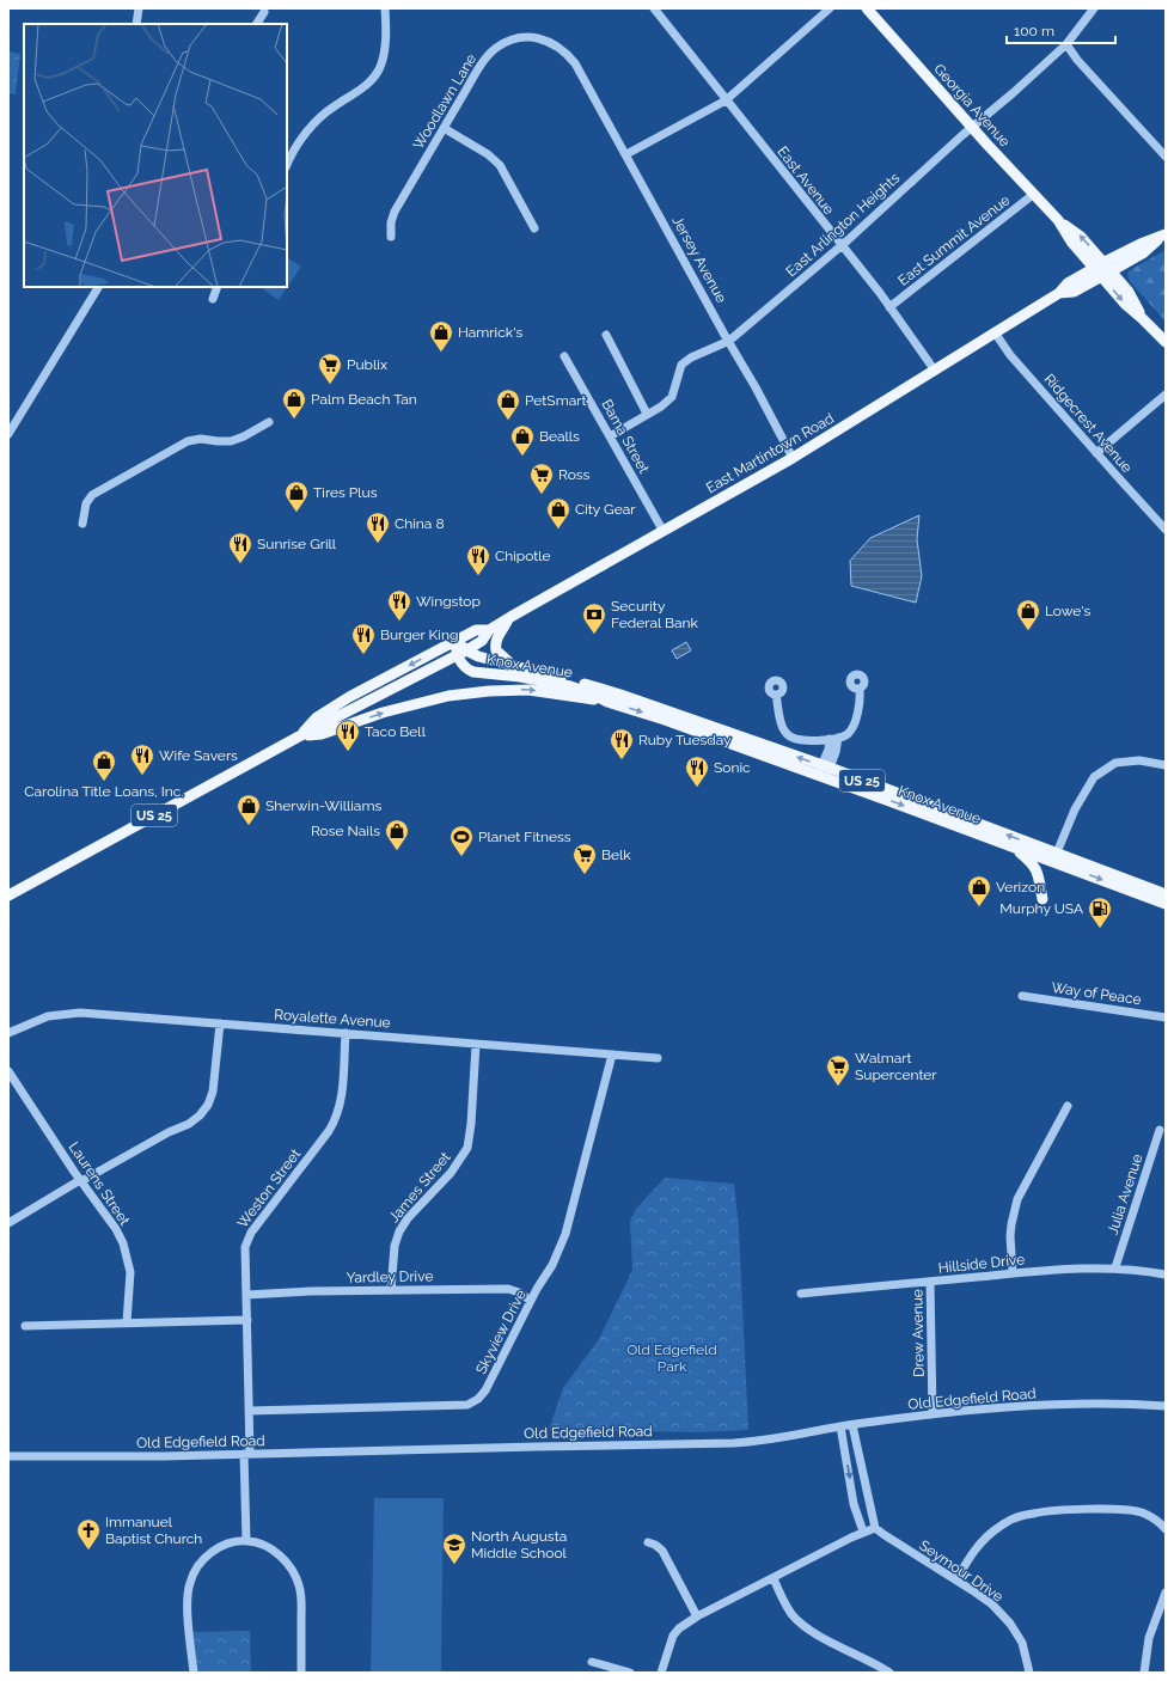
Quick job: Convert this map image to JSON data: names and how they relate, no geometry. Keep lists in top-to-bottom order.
{
  "streets": {
    "main road": [
      "Georgia Avenue",
      "East Martintown Road",
      "Knox Avenue",
      "US 25"
    ],
    "street": [
      "Woodlawn Lane",
      "East Avenue",
      "East Arlington Heights",
      "East Summit Avenue",
      "Jersey Avenue",
      "Ridgecrest Avenue",
      "Bama Street",
      "Way of Peace",
      "Royalette Avenue",
      "Laurens Street",
      "James Street",
      "Weston Street",
      "Julia Avenue",
      "Hillside Drive",
      "Yardley Drive",
      "Skyview Drive",
      "Drew Avenue",
      "Old Edgefield Road",
      "Seymour Drive"
    ]
  },
  "crossings": [
    ["Woodlawn Lane", "Jersey Avenue"],
    ["Georgia Avenue", "East Arlington Heights"],
    ["Georgia Avenue", "East Summit Avenue"],
    ["Georgia Avenue", "East Martintown Road"],
    ["East Avenue", "East Arlington Heights"],
    ["East Avenue", "East Summit Avenue"],
    ["East Avenue", "East Martintown Road"],
    ["East Arlington Heights", "Jersey Avenue"],
    ["East Arlington Heights", "Bama Street"],
    ["Jersey Avenue", "East Martintown Road"],
    ["Ridgecrest Avenue", "East Martintown Road"],
    ["Bama Street", "East Martintown Road"],
    ["East Martintown Road", "Knox Avenue"],
    ["East Martintown Road", "US 25"],
    ["Knox Avenue", "US 25"],
    ["Royalette Avenue", "James Street"],
    ["Royalette Avenue", "Weston Street"],
    ["Royalette Avenue", "Skyview Drive"],
    ["James Street", "Yardley Drive"],
    ["Weston Street", "Yardley Drive"],
    ["Weston Street", "Skyview Drive"],
    ["Weston Street", "Old Edgefield Road"],
    ["Julia Avenue", "Hillside Drive"],
    ["Hillside Drive", "Drew Avenue"],
    ["Yardley Drive", "Skyview Drive"],
    ["Drew Avenue", "Old Edgefield Road"]
  ],
  "parks": ["Old Edgefield Park"],
  "places": {
    "shop": [
      "Hamrick's",
      "Palm Beach Tan",
      "PetSmart",
      "Bealls",
      "Tires Plus",
      "City Gear",
      "Lowe's",
      "Carolina Title Loans, Inc.",
      "Sherwin-Williams",
      "Rose Nails",
      "Verizon"
    ],
    "supermarket": [
      "Publix",
      "Ross",
      "Belk",
      "Walmart Supercenter"
    ],
    "restaurant": [
      "China 8",
      "Sunrise Grill",
      "Chipotle",
      "Wingstop",
      "Burger King",
      "Taco Bell",
      "Ruby Tuesday",
      "Wife Savers",
      "Sonic"
    ],
    "bank": ["Security Federal Bank"],
    "sports": ["Planet Fitness"],
    "fuel station": ["Murphy USA"],
    "church": ["Immanuel Baptist Church"],
    "school or university": ["North Augusta Middle School"]
  },
  "scale_bar": "100 m"
}
